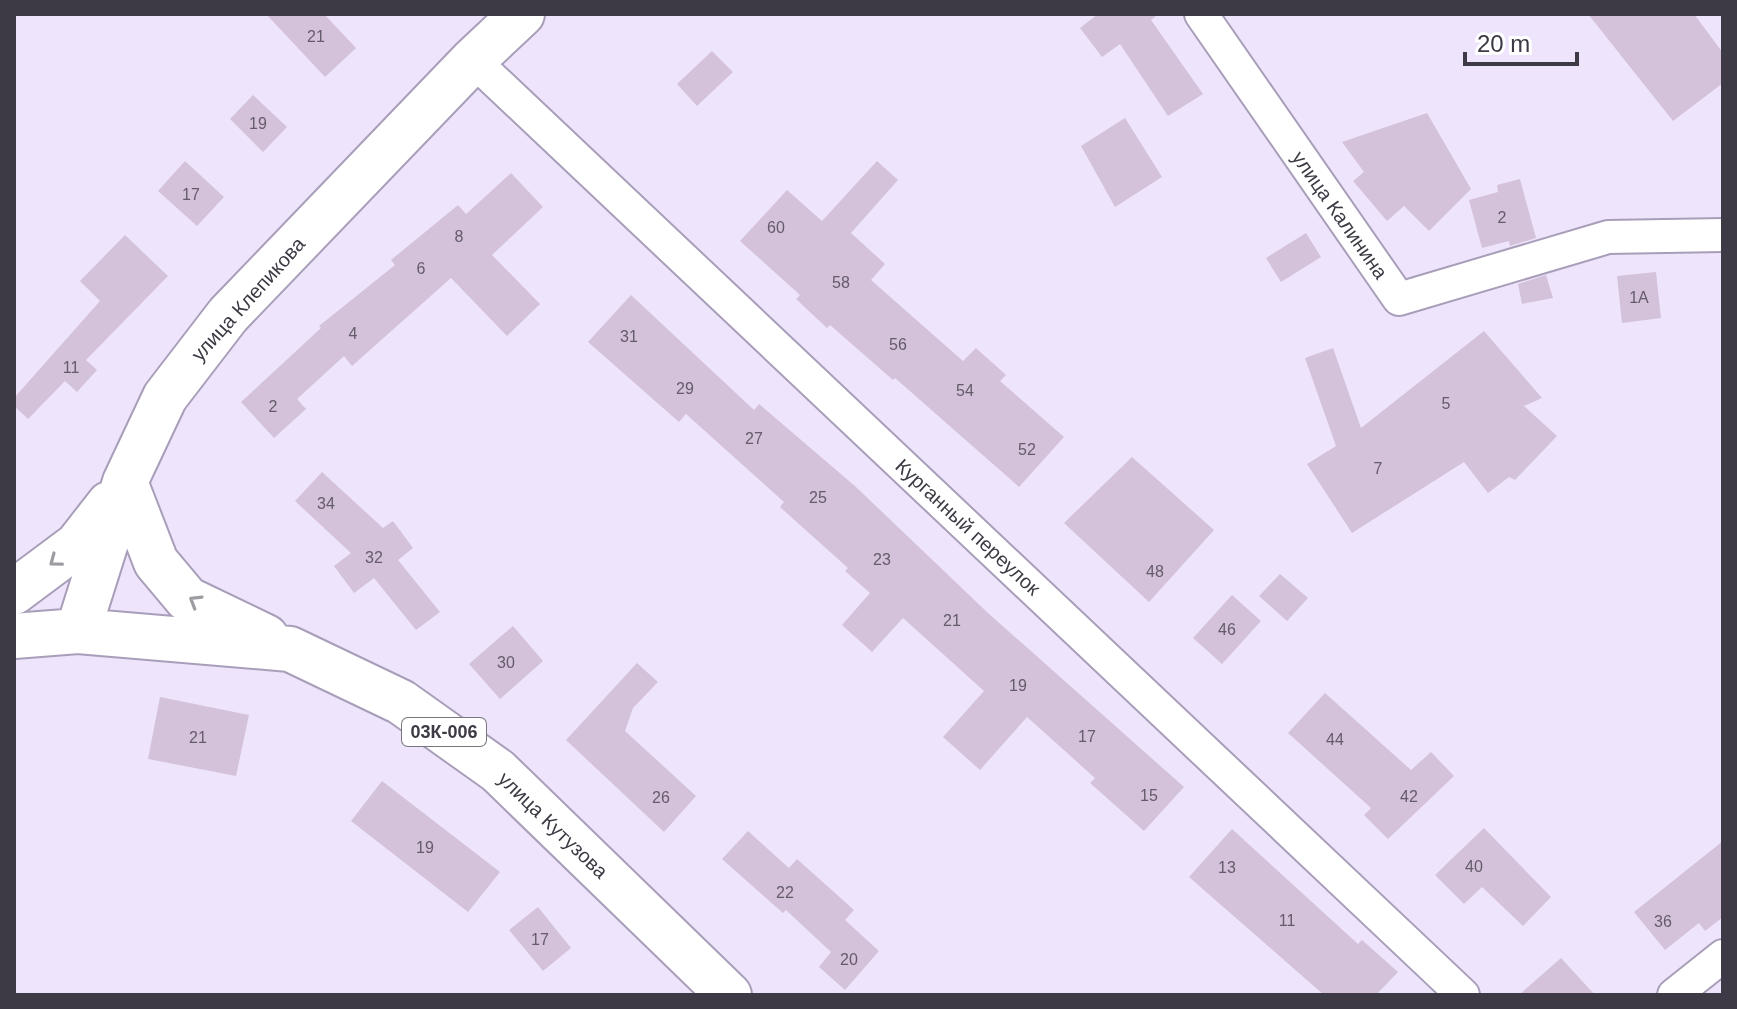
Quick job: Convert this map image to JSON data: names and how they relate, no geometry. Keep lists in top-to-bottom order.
{
  "streets": {
    "main road": ["улица Клепикова", "03К-006", "улица Кутузова"],
    "street": ["улица Калинина", "Курганный переулок"]
  },
  "crossings": [
    ["улица Клепикова", "Курганный переулок"],
    ["улица Клепикова", "улица Кутузова"]
  ],
  "house_numbers": [
    "21",
    "19",
    "17",
    "2",
    "60",
    "8",
    "6",
    "58",
    "1А",
    "4",
    "31",
    "56",
    "11",
    "29",
    "54",
    "5",
    "2",
    "27",
    "52",
    "7",
    "25",
    "34",
    "32",
    "23",
    "48",
    "21",
    "46",
    "30",
    "19",
    "17",
    "21",
    "44",
    "15",
    "42",
    "26",
    "19",
    "40",
    "13",
    "22",
    "11",
    "36",
    "17",
    "20"
  ],
  "scale_bar": "20 m"
}
